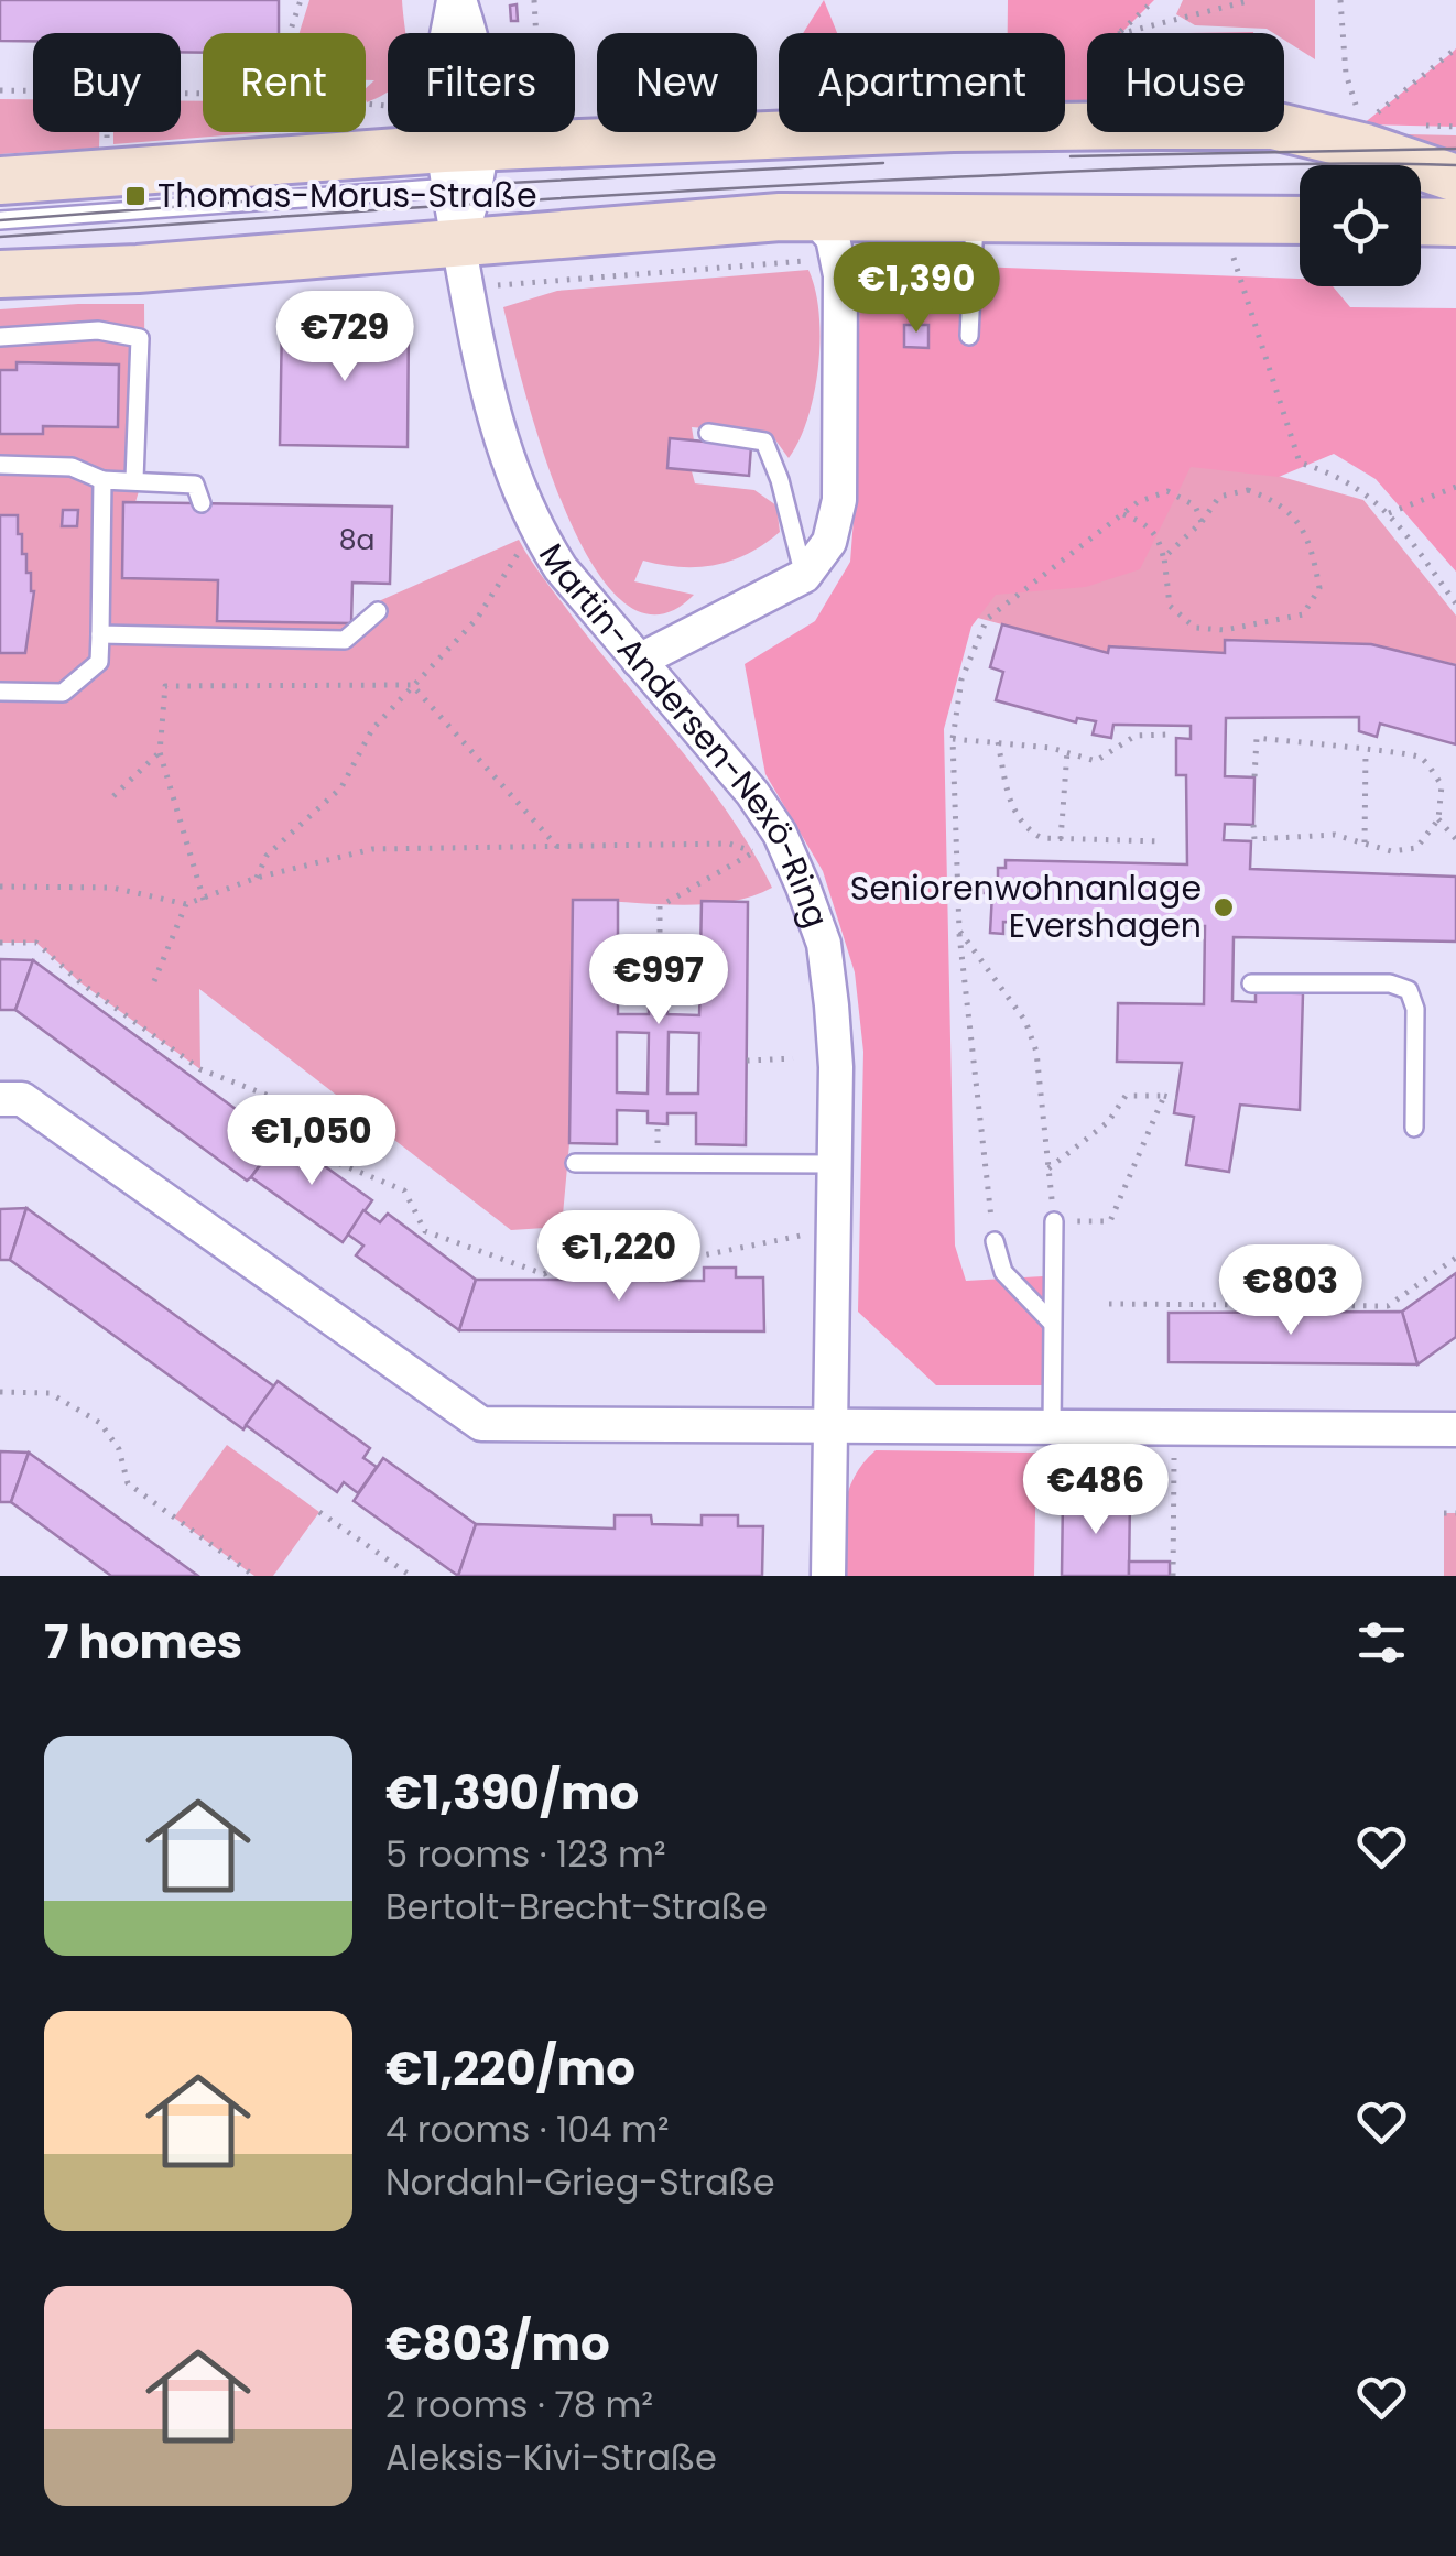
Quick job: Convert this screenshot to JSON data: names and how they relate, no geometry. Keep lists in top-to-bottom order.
{
  "streets": {
    "street": ["Martin-Andersen-Nexö-Ring"]
  },
  "places": {
    "transit": ["Thomas-Morus-Straße"],
    "other": ["Seniorenwohnanlage Evershagen"]
  },
  "house_numbers": ["8a"],
  "page": {
    "chip": [
      "Buy",
      "Rent",
      "Filters",
      "New",
      "Apartment",
      "House"
    ],
    "price": [
      "€1,390",
      "€729",
      "€997",
      "€1,050",
      "€1,220",
      "€803",
      "€486"
    ],
    "heading": "7 homes",
    "list": [
      {
        "name": "€1,390/mo",
        "note": "5 rooms · 123 m² · Bertolt-Brecht-Straße"
      },
      {
        "name": "€1,220/mo",
        "note": "4 rooms · 104 m² · Nordahl-Grieg-Straße"
      },
      {
        "name": "€803/mo",
        "note": "2 rooms · 78 m² · Aleksis-Kivi-Straße"
      }
    ]
  }
}
